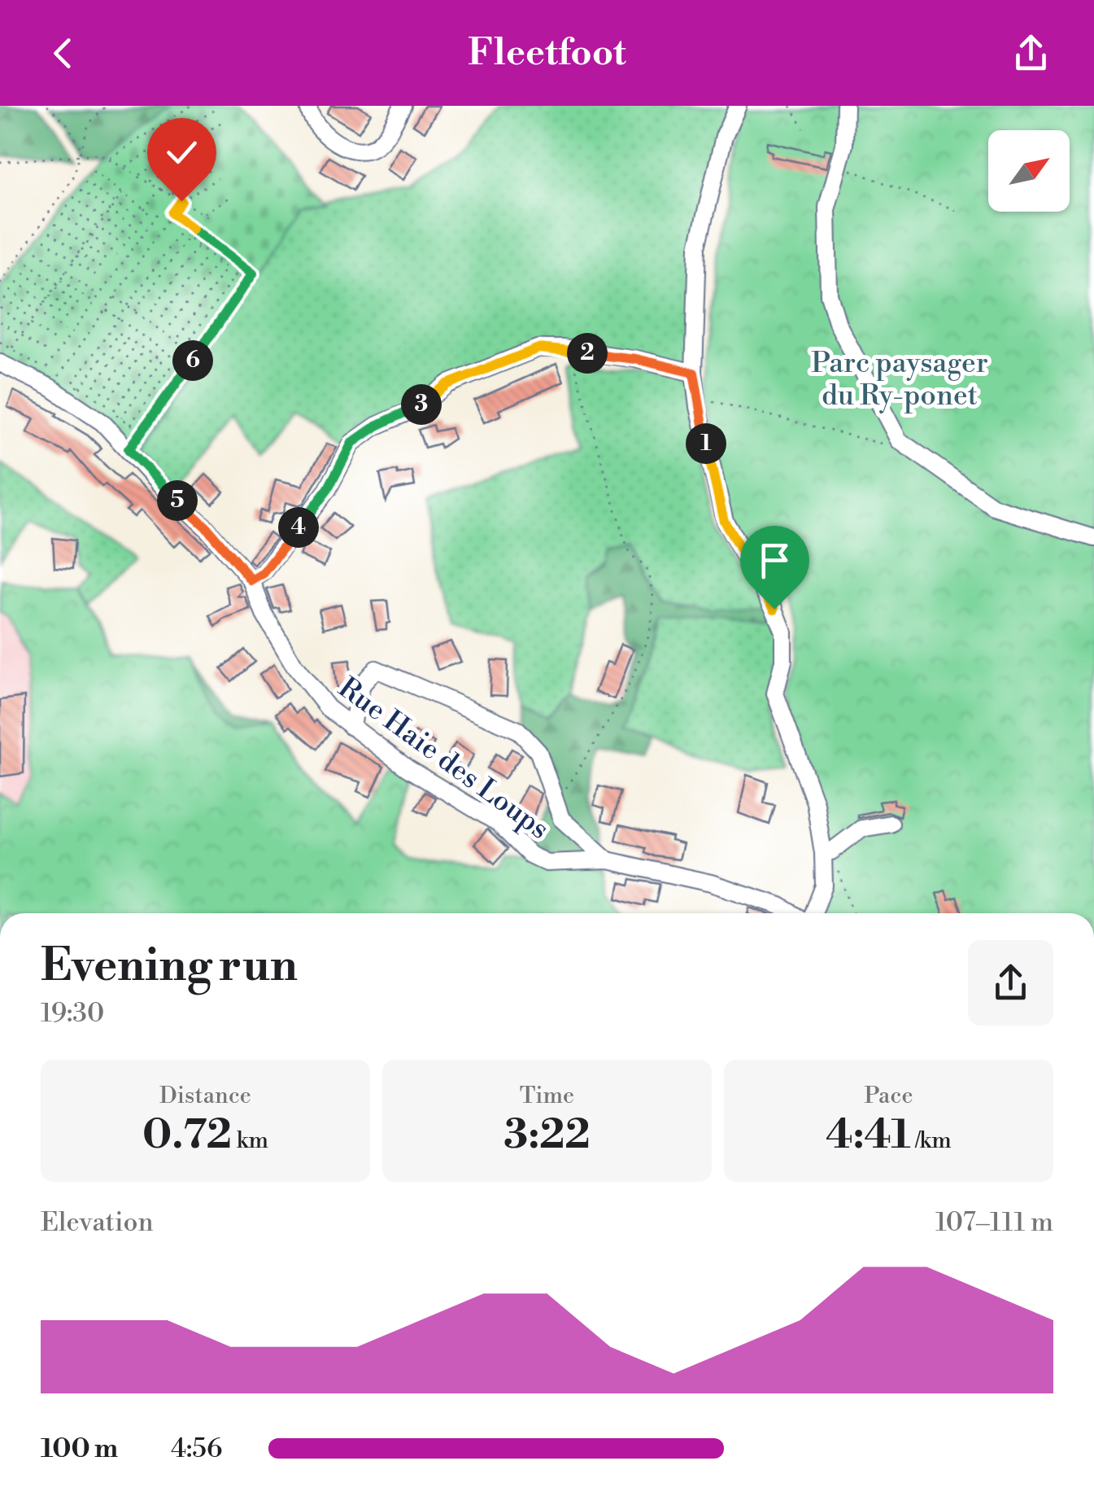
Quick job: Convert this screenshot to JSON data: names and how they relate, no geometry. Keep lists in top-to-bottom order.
{
  "streets": {
    "street": ["Rue Haie des Loups"]
  },
  "parks": ["Parc paysager du Ry-ponet"],
  "north": "top right",
  "page": {
    "header": "Fleetfoot",
    "pins": [
      "2",
      "6",
      "3",
      "1",
      "5",
      "4"
    ],
    "heading": ["Evening run", "19:30"],
    "stats": [
      ["Distance", "0.72 km"],
      ["Time", "3:22"],
      ["Pace", "4:41 /km"]
    ],
    "chart": ["Elevation", "107–111 m"],
    "list": [
      {
        "name": "100 m",
        "note": "4:56"
      }
    ]
  }
}
